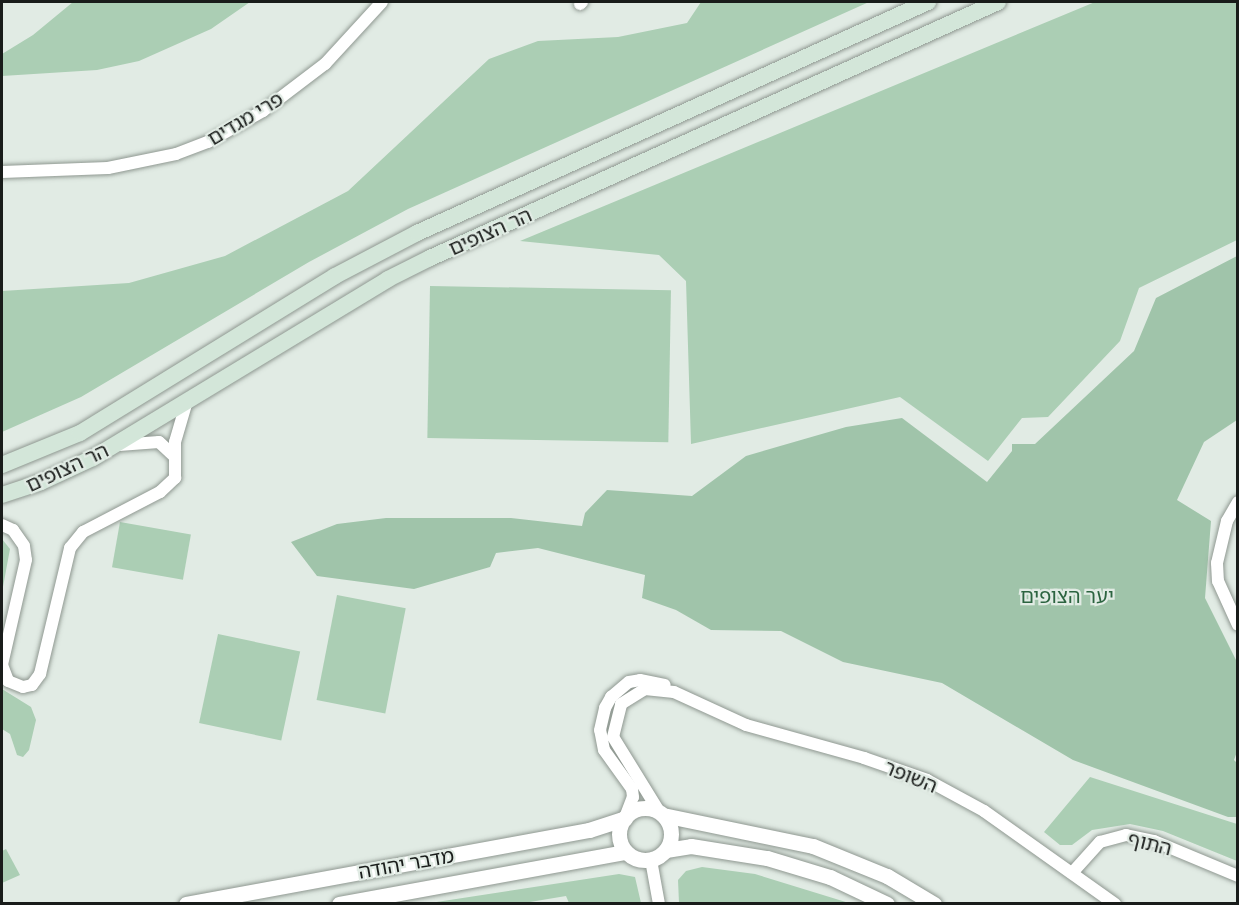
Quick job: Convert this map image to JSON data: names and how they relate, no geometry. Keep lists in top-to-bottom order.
{
  "streets": {
    "main road": ["הר הצופים"],
    "street": [
      "פרי מגדים",
      "השופר",
      "התוף",
      "מדבר יהודה"
    ]
  },
  "crossings": [
    ["השופר", "התוף"],
    ["השופר", "מדבר יהודה"]
  ],
  "parks": ["יער הצופים"]
}
